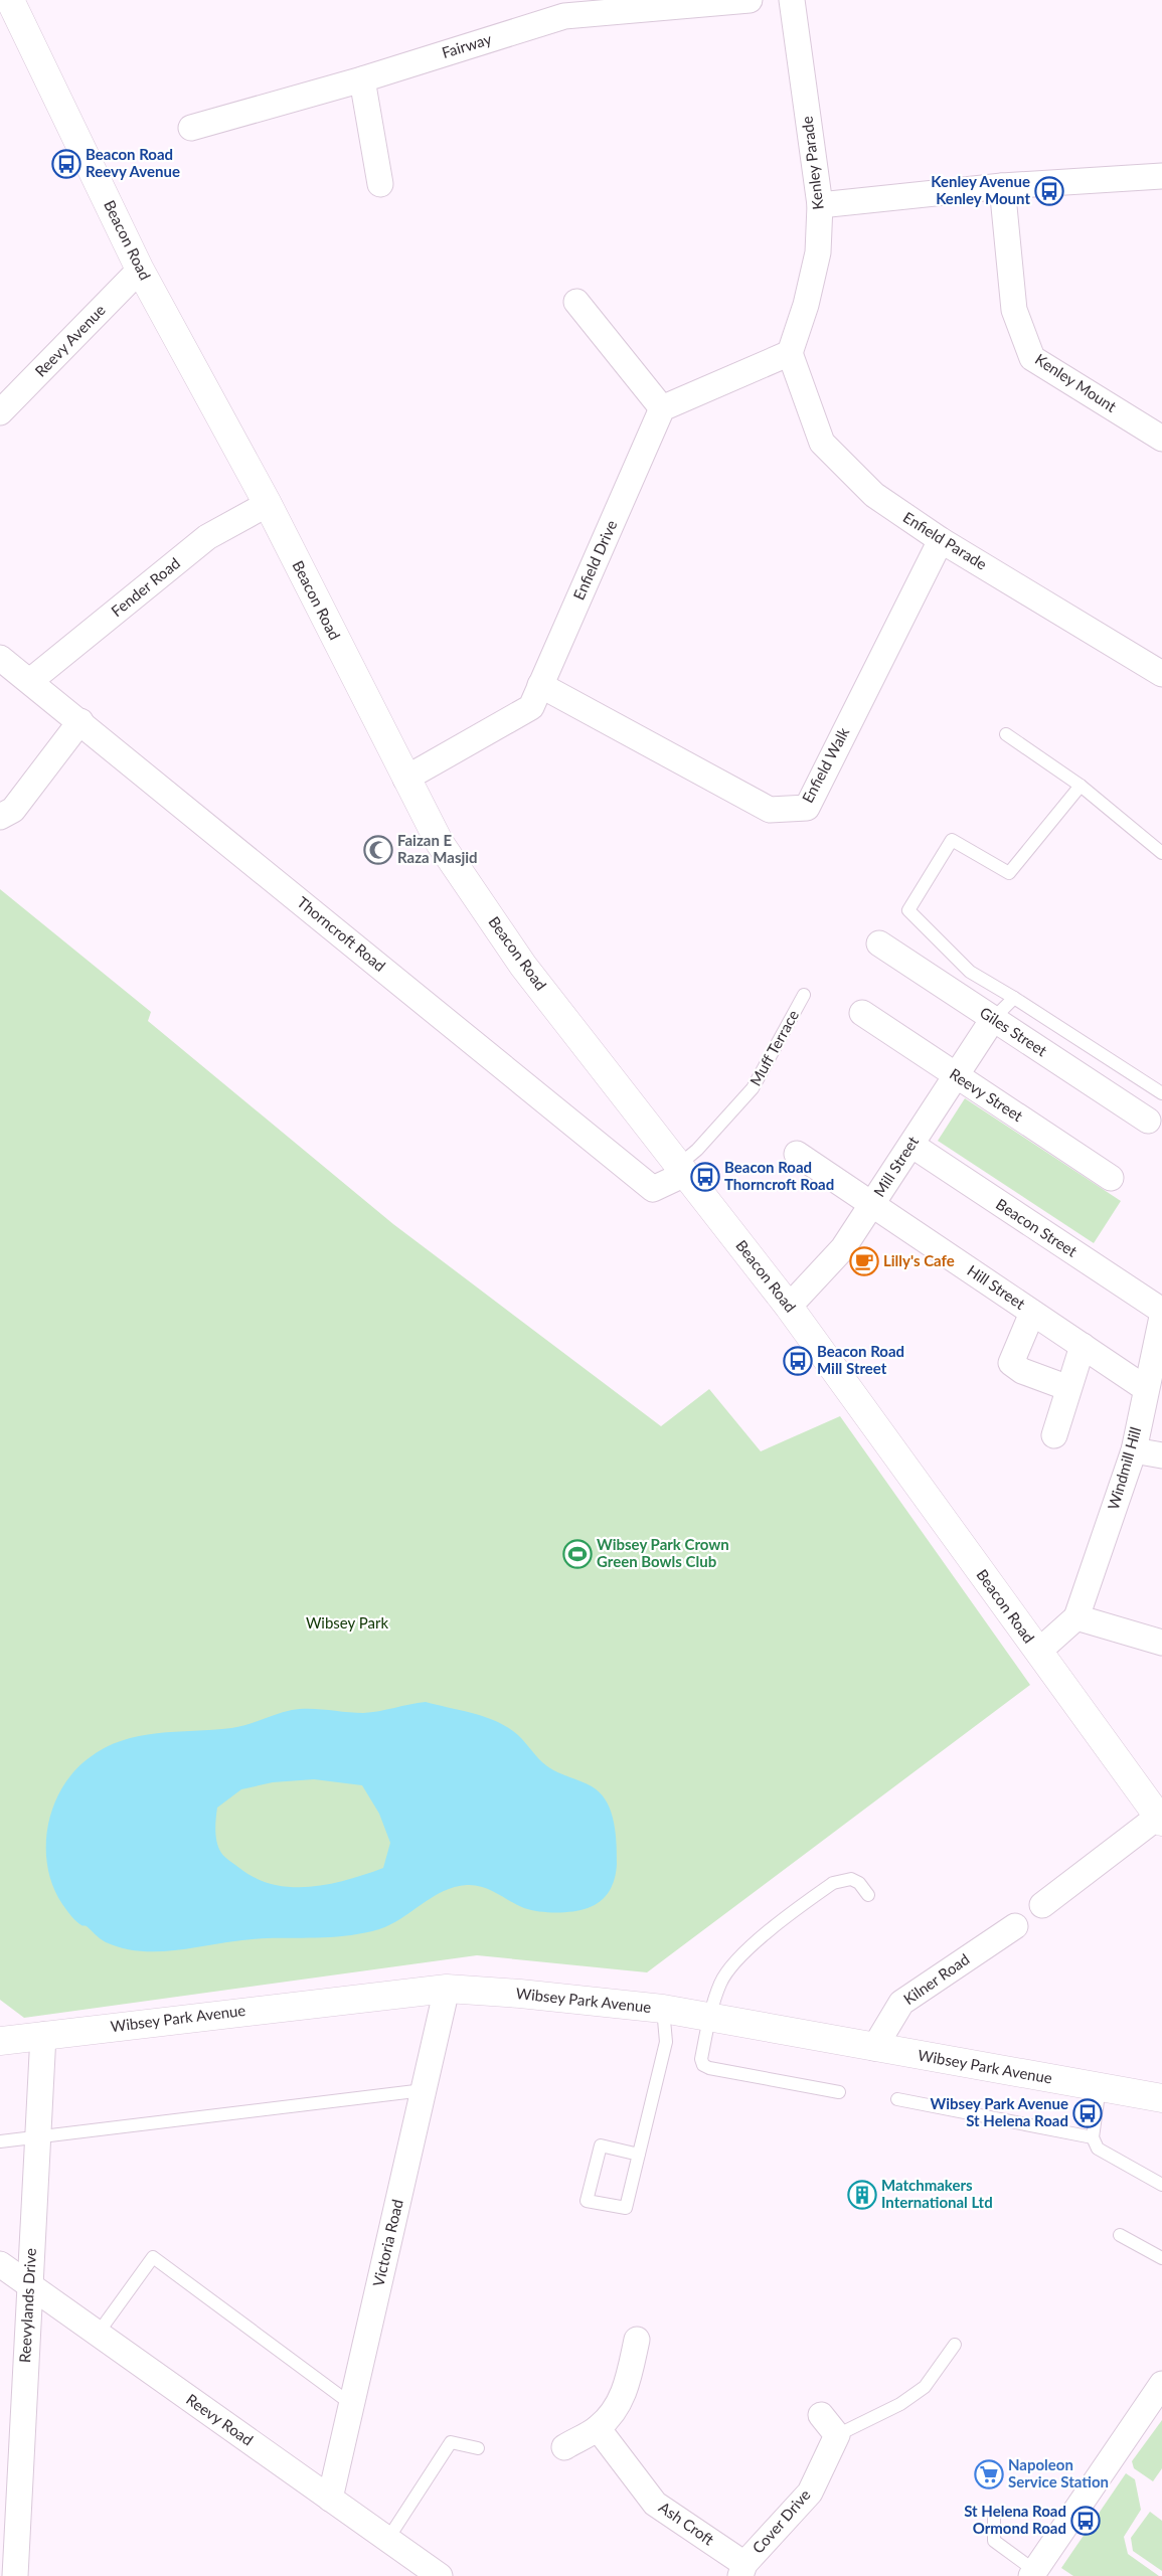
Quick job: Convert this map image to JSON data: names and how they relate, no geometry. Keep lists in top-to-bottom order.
{
  "streets": {
    "main road": ["Beacon Road", "Wibsey Park Avenue"],
    "street": [
      "Fairway",
      "Kenley Parade",
      "Reevy Avenue",
      "Kenley Mount",
      "Enfield Parade",
      "Enfield Drive",
      "Fender Road",
      "Enfield Walk",
      "Thorncroft Road",
      "Giles Street",
      "Reevy Street",
      "Mill Street",
      "Beacon Street",
      "Hill Street",
      "Windmill Hill",
      "Kilner Road",
      "Victoria Road",
      "Reevylands Drive",
      "Reevy Road",
      "Cover Drive",
      "Ash Croft"
    ],
    "lane": ["Muff Terrace"]
  },
  "crossings": [
    ["Kenley Parade", "Enfield Parade"],
    ["Beacon Road", "Reevy Avenue"],
    ["Beacon Road", "Enfield Drive"],
    ["Beacon Road", "Fender Road"],
    ["Beacon Road", "Thorncroft Road"],
    ["Beacon Road", "Muff Terrace"],
    ["Beacon Road", "Mill Street"],
    ["Enfield Parade", "Enfield Walk"],
    ["Enfield Drive", "Enfield Walk"],
    ["Fender Road", "Thorncroft Road"],
    ["Thorncroft Road", "Muff Terrace"],
    ["Giles Street", "Mill Street"],
    ["Reevy Street", "Mill Street"],
    ["Mill Street", "Beacon Street"],
    ["Mill Street", "Hill Street"],
    ["Hill Street", "Windmill Hill"],
    ["Kilner Road", "Wibsey Park Avenue"],
    ["Wibsey Park Avenue", "Victoria Road"],
    ["Wibsey Park Avenue", "Reevylands Drive"],
    ["Victoria Road", "Reevy Road"],
    ["Reevylands Drive", "Reevy Road"],
    ["Cover Drive", "Ash Croft"]
  ],
  "parks": ["Wibsey Park"],
  "places": {
    "bus stop": [
      "Beacon Road Reevy Avenue",
      "Kenley Avenue Kenley Mount",
      "Beacon Road Thorncroft Road",
      "Beacon Road Mill Street",
      "Wibsey Park Avenue St Helena Road",
      "St Helena Road Ormond Road"
    ],
    "mosque": ["Faizan E Raza Masjid"],
    "cafe": ["Lilly's Cafe"],
    "sports": ["Wibsey Park Crown Green Bowls Club"],
    "building": ["Matchmakers International Ltd"],
    "supermarket": ["Napoleon Service Station"]
  }
}
